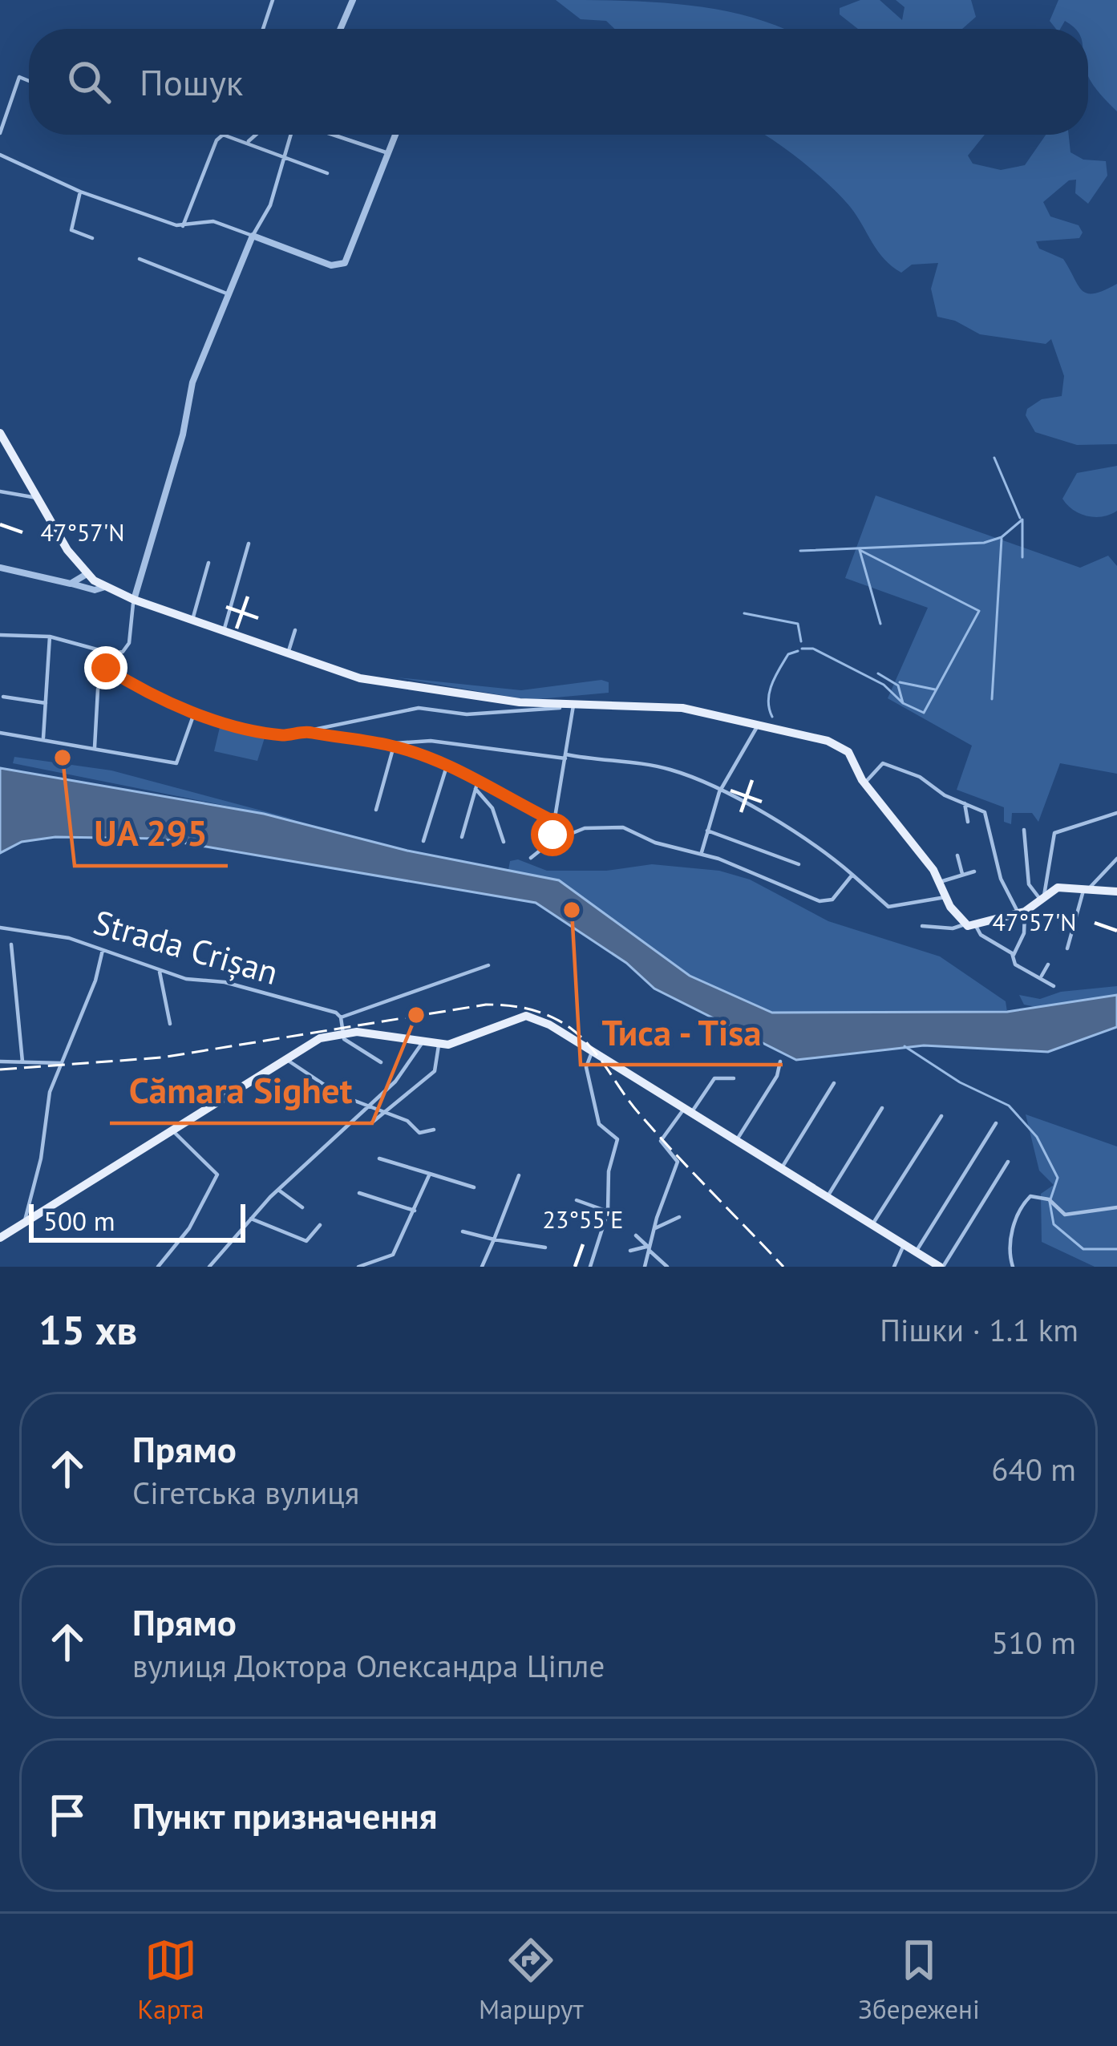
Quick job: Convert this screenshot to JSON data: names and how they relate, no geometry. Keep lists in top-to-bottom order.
{
  "streets": {
    "street": ["Strada Crișan"]
  },
  "places": ["UA 295", "Тиса - Tisa", "Cămara Sighet"],
  "scale_bar": "500 m",
  "page": {
    "search": "Пошук",
    "scale": "500 m",
    "heading": ["15 хв", "Пішки · 1.1 km"],
    "list": [
      ["Прямо", "Сігетська вулиця", "640 m"],
      ["Прямо", "вулиця Доктора Олександра Ціпле", "510 m"],
      "Пункт призначення"
    ],
    "nav": ["Карта", "Маршрут", "Збережені"]
  },
  "coordinates": ["47°57'N", "23°55'E"]
}
